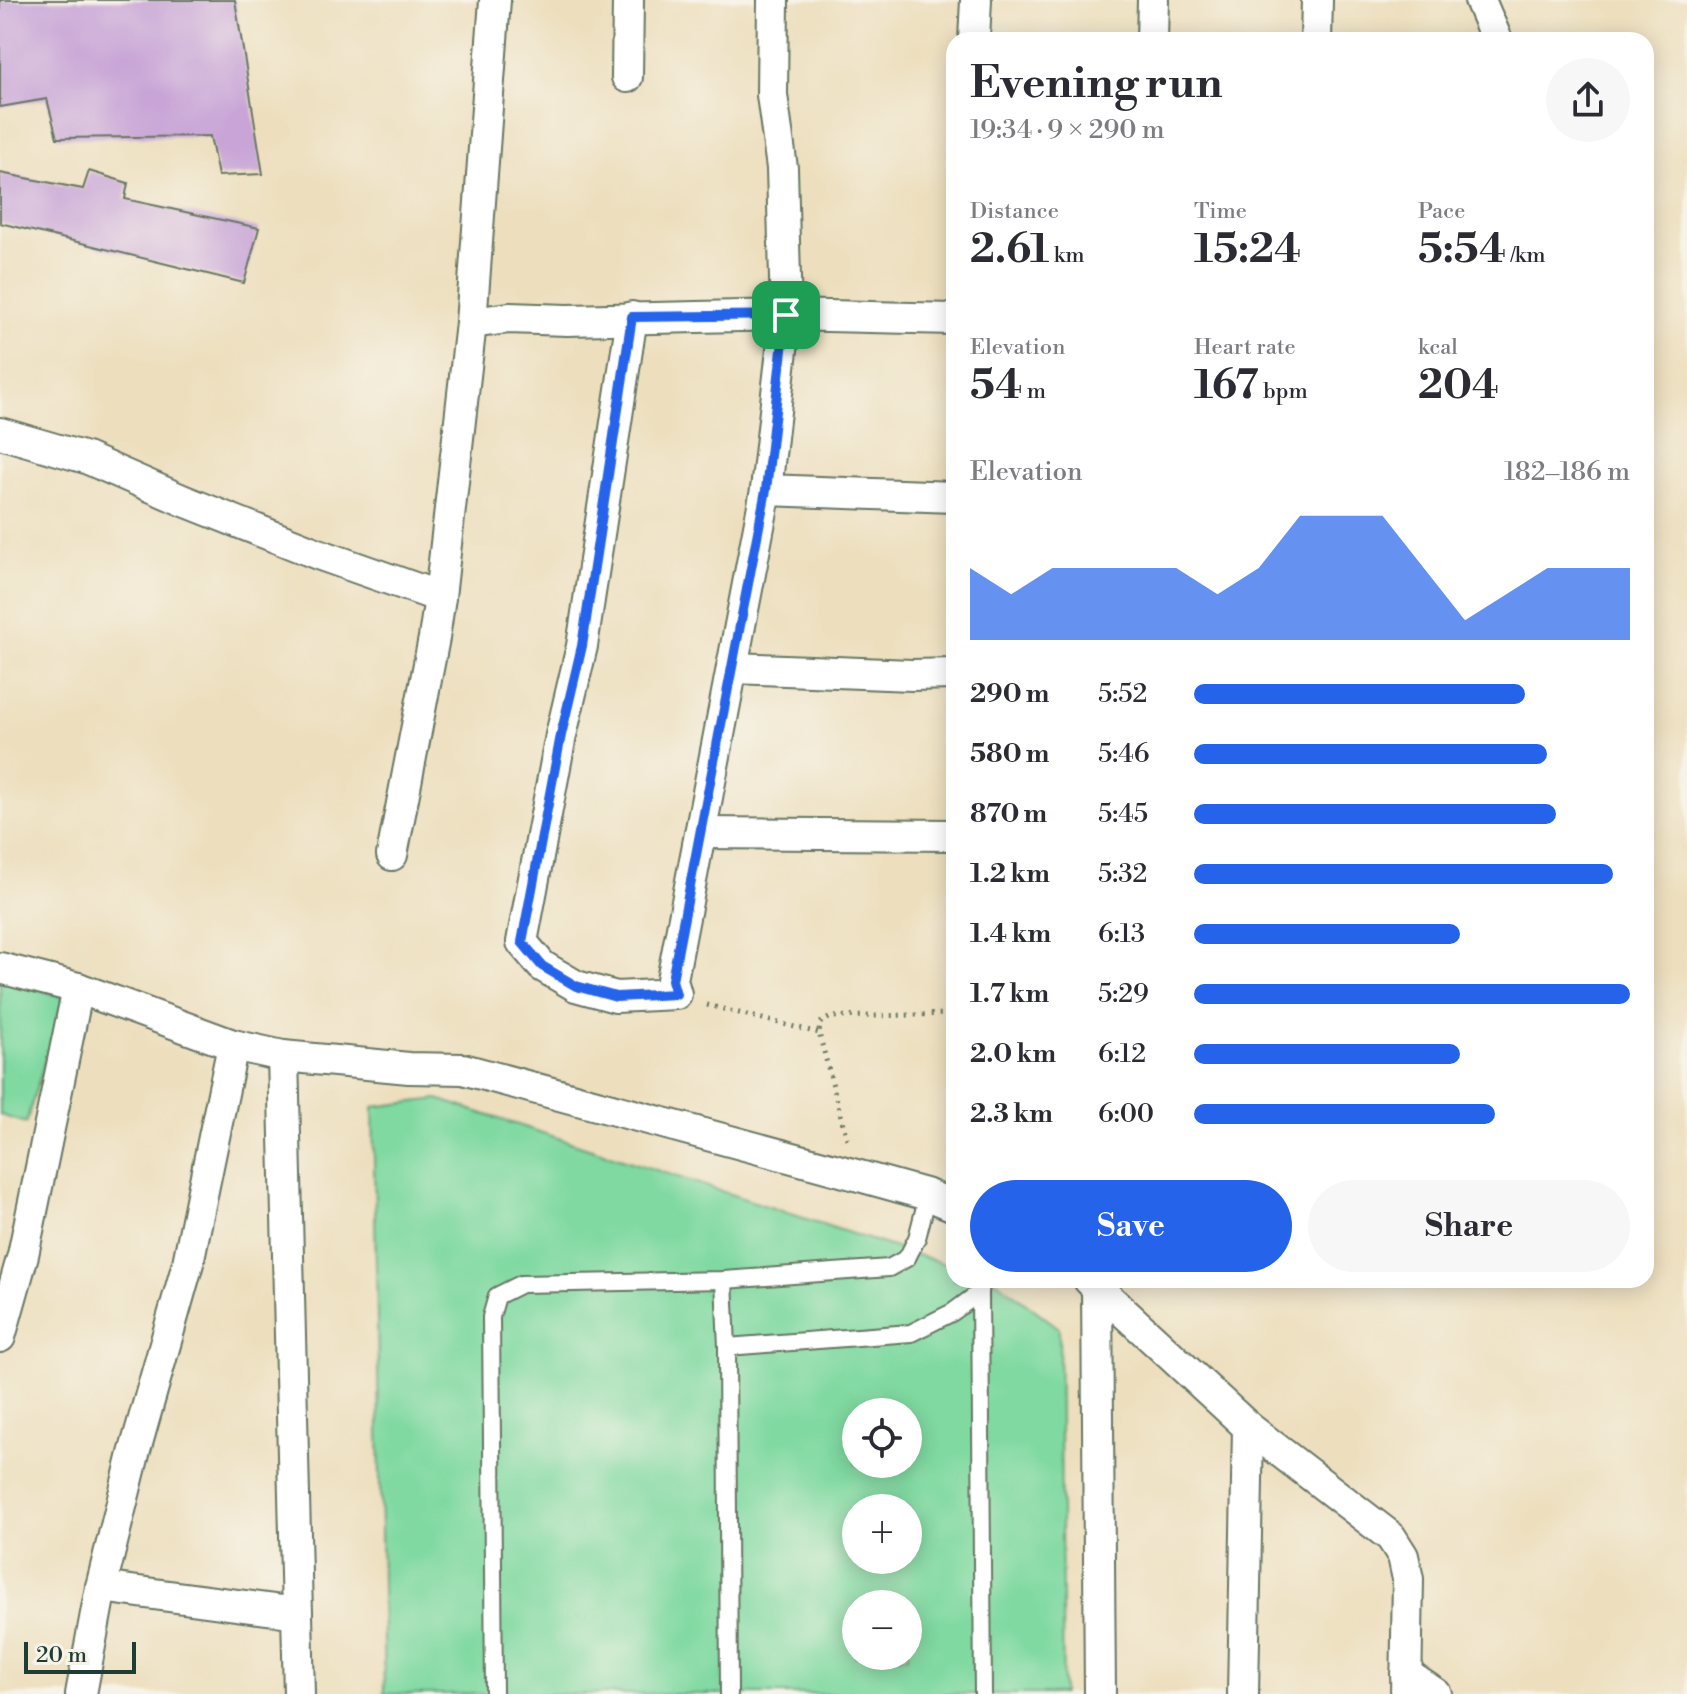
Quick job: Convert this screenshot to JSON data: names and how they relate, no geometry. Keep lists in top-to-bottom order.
{
  "scale_bar": "20 m",
  "page": {
    "heading": ["Evening run", "19:34 · 9 × 290 m"],
    "stats": [
      ["Distance", "2.61 km"],
      ["Time", "15:24"],
      ["Pace", "5:54 /km"],
      ["Elevation", "54 m"],
      ["Heart rate", "167 bpm"],
      ["kcal", "204"]
    ],
    "chart": ["Elevation", "182–186 m"],
    "list": [
      {
        "name": "290 m",
        "note": "5:52"
      },
      {
        "name": "580 m",
        "note": "5:46"
      },
      {
        "name": "870 m",
        "note": "5:45"
      },
      {
        "name": "1.2 km",
        "note": "5:32"
      },
      {
        "name": "1.4 km",
        "note": "6:13"
      },
      {
        "name": "1.7 km",
        "note": "5:29"
      },
      {
        "name": "2.0 km",
        "note": "6:12"
      },
      {
        "name": "2.3 km",
        "note": "6:00"
      }
    ],
    "buttons": ["Save", "Share"],
    "map_buttons": ["+", "−"],
    "scale": "20 m"
  }
}
